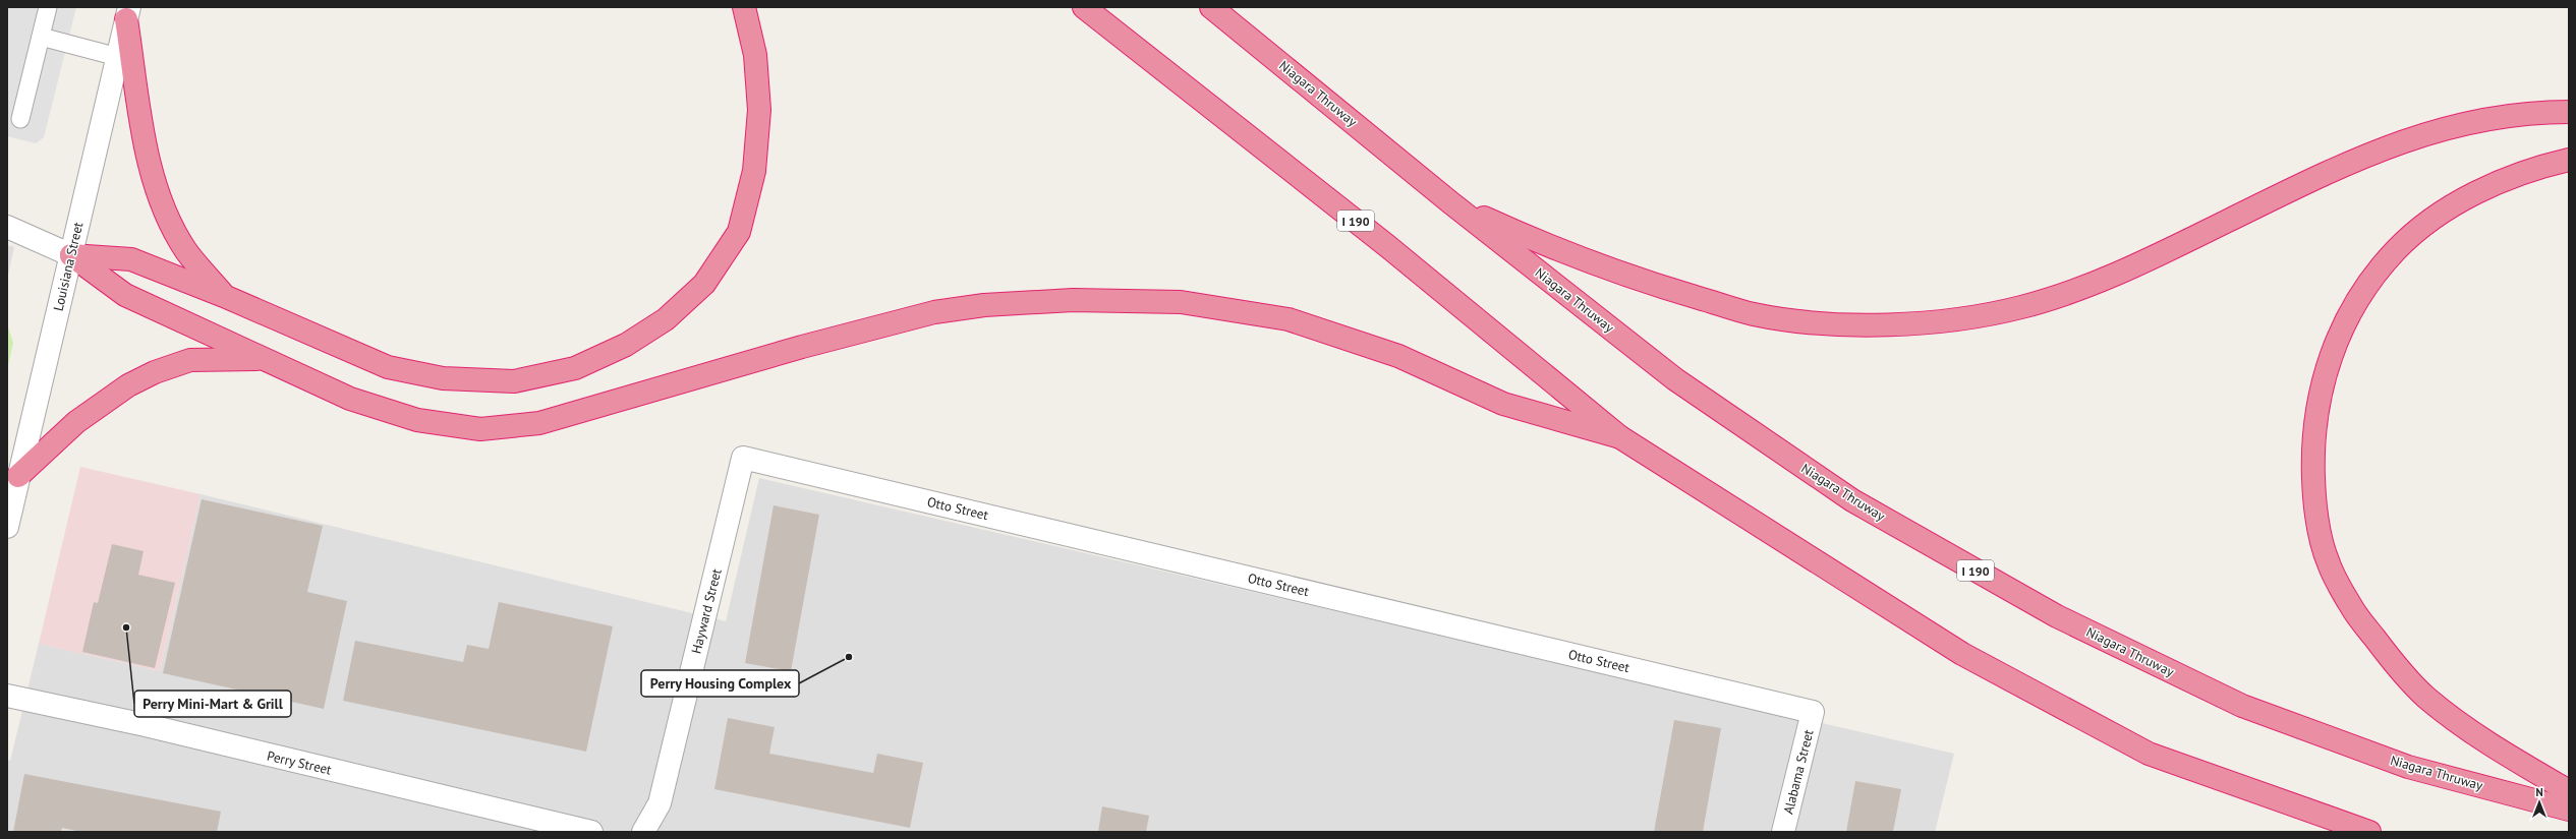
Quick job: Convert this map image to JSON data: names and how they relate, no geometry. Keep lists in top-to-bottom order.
{
  "streets": {
    "highway": ["Niagara Thruway", "I 190"],
    "street": [
      "Louisiana Street",
      "Otto Street",
      "Hayward Street",
      "Perry Street",
      "Alabama Street"
    ]
  },
  "crossings": [
    ["Otto Street", "Hayward Street"],
    ["Otto Street", "Alabama Street"]
  ],
  "places": ["Perry Mini-Mart & Grill", "Perry Housing Complex"],
  "north": "top"
}
